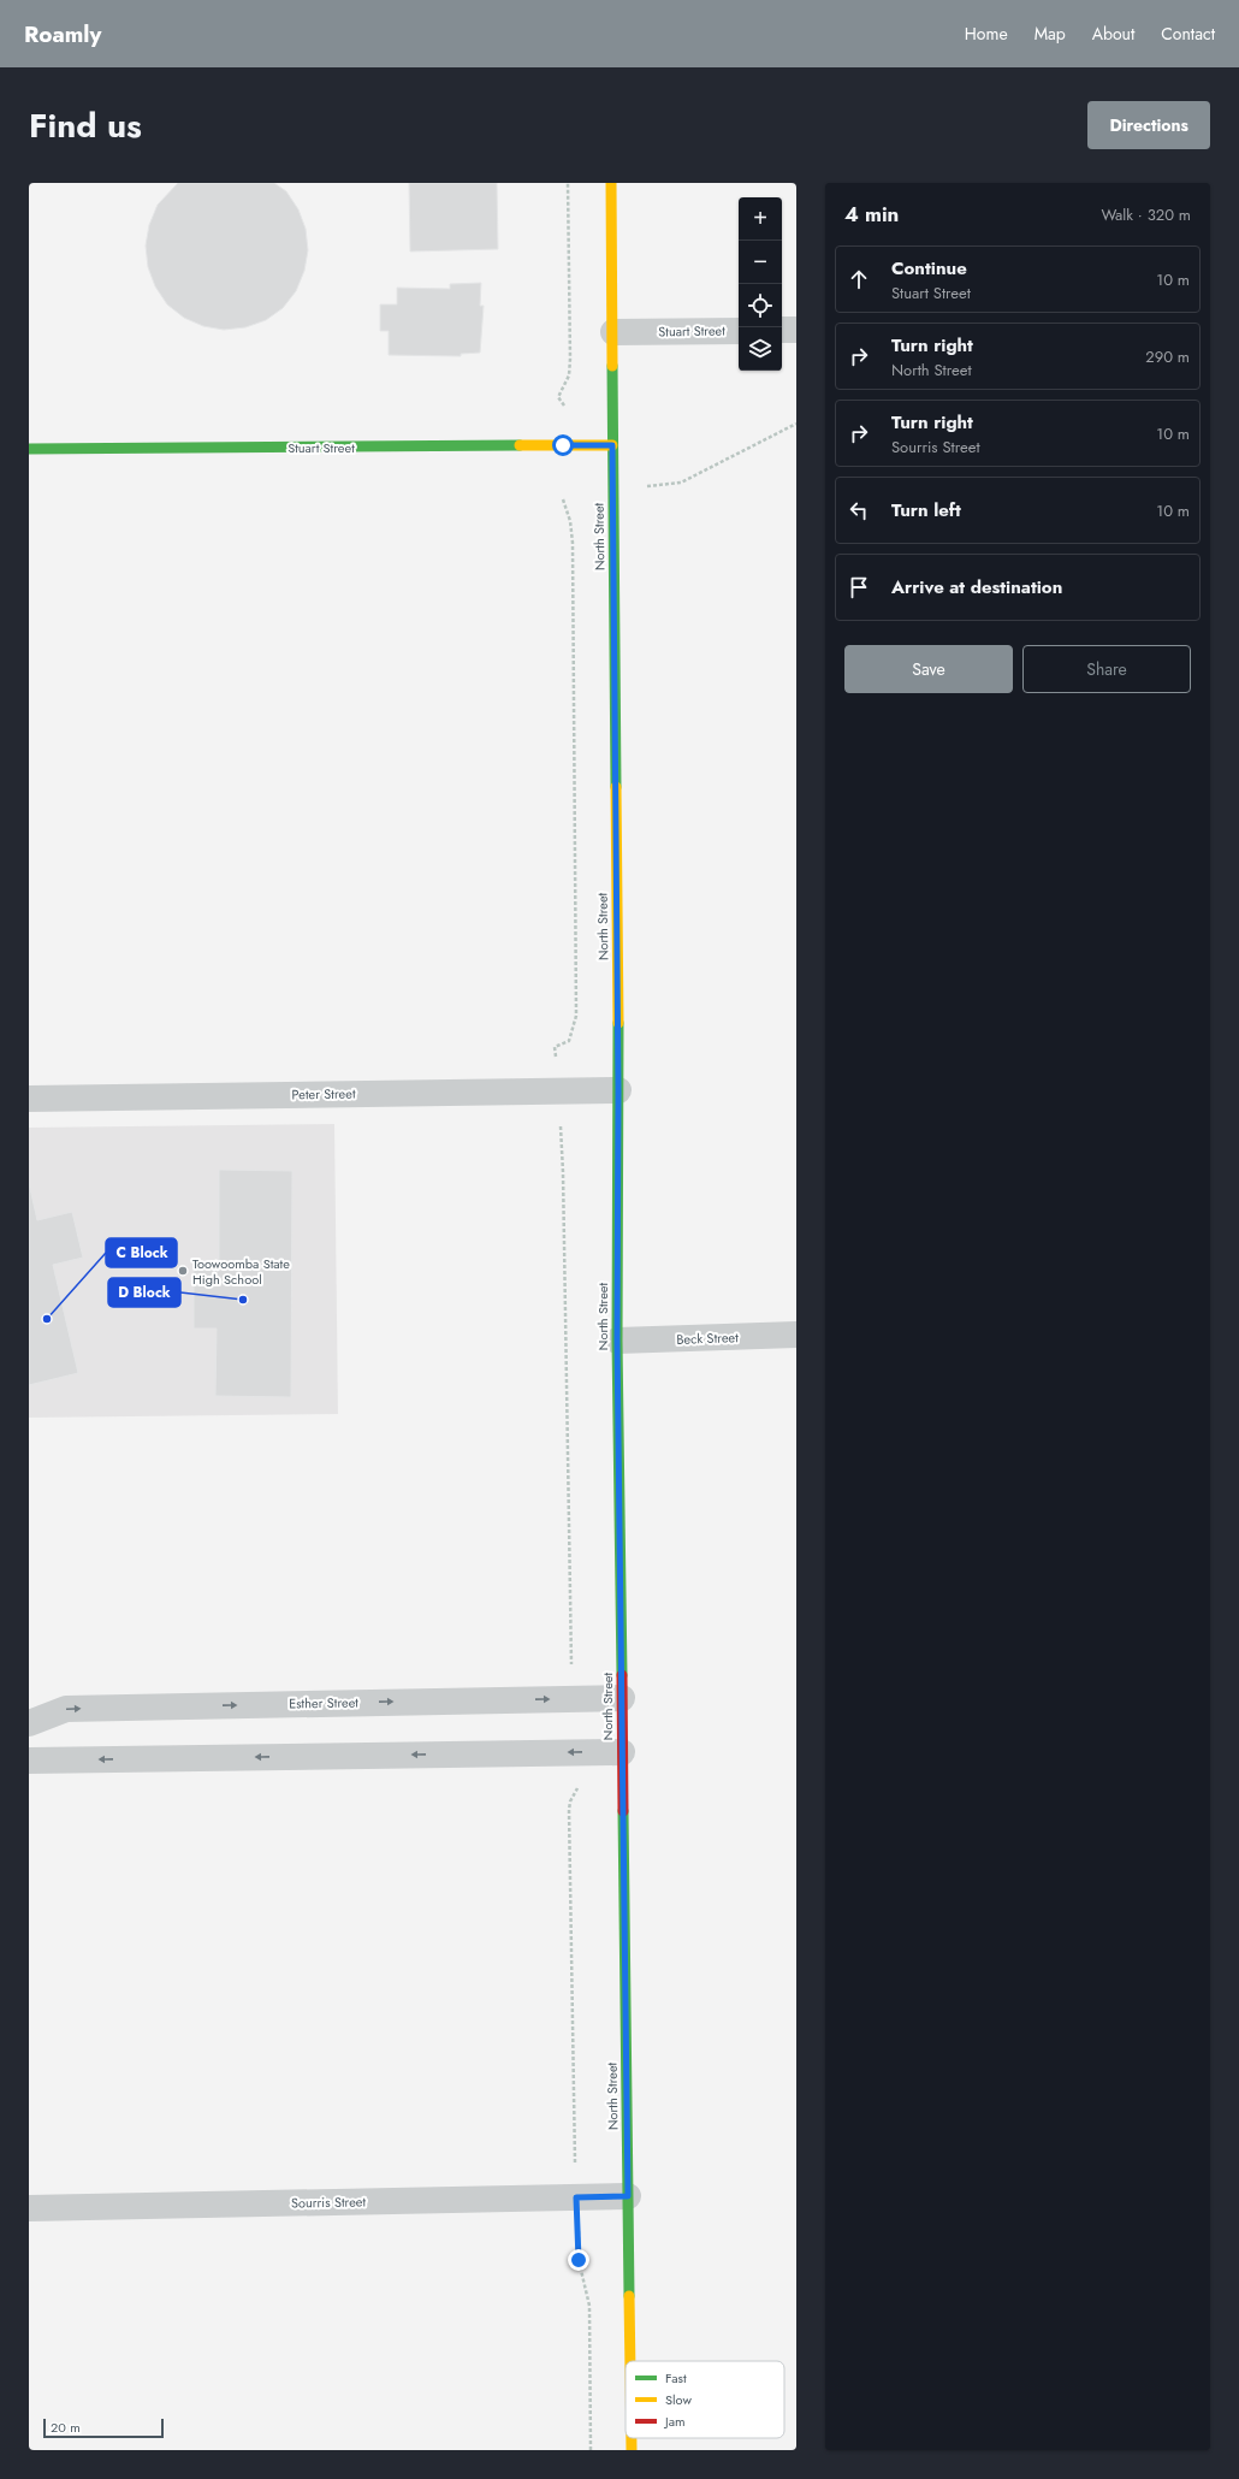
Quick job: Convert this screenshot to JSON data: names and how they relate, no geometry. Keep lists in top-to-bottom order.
{
  "streets": {
    "street": [
      "Stuart Street",
      "North Street",
      "Peter Street",
      "Beck Street",
      "Esther Street",
      "Sourris Street"
    ]
  },
  "crossings": [
    ["Stuart Street", "North Street"],
    ["North Street", "Peter Street"],
    ["North Street", "Beck Street"],
    ["North Street", "Esther Street"],
    ["North Street", "Sourris Street"]
  ],
  "places": ["Toowoomba State High School", "D Block", "C Block"],
  "legend": ["Fast", "Slow", "Jam"],
  "scale_bar": "20 m",
  "page": {
    "header": "Roamly",
    "nav": [
      "Home",
      "Map",
      "About",
      "Contact"
    ],
    "title": "Find us",
    "buttons": [
      "Directions",
      ["Save", "Share"]
    ],
    "heading": ["4 min", "Walk · 320 m"],
    "map_buttons": ["+", "−"],
    "list": [
      ["Continue", "Stuart Street", "10 m"],
      ["Turn right", "North Street", "290 m"],
      ["Turn right", "Sourris Street", "10 m"],
      ["Turn left", "10 m"],
      "Arrive at destination"
    ],
    "scale": "20 m"
  }
}
